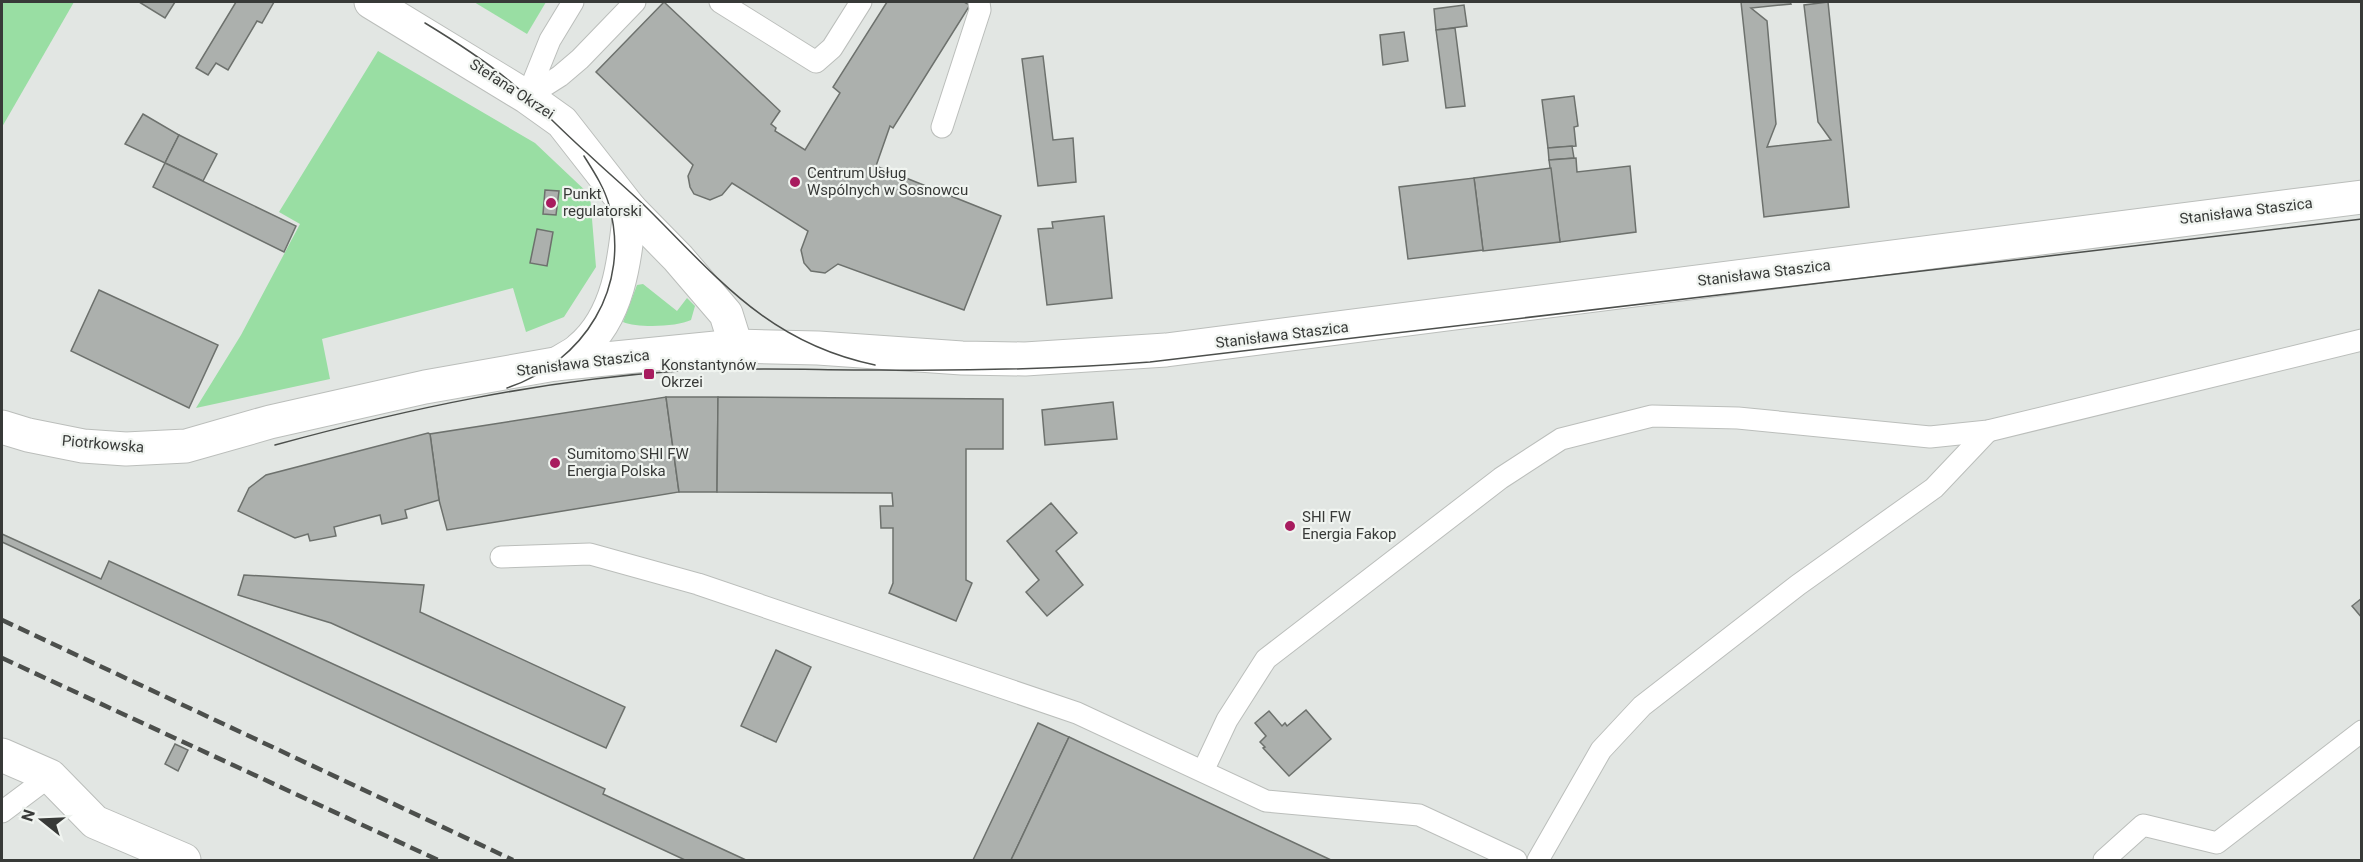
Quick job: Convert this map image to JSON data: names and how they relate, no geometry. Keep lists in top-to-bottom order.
{
  "streets": {
    "street": ["Stefana Okrzei", "Stanisława Staszica", "Piotrkowska"]
  },
  "crossings": [
    ["Stefana Okrzei", "Stanisława Staszica"],
    ["Stanisława Staszica", "Piotrkowska"]
  ],
  "places": {
    "other": [
      "Centrum Usług Wspólnych w Sosnowcu",
      "Punkt regulatorski",
      "Sumitomo SHI FW Energia Polska",
      "SHI FW Energia Fakop"
    ],
    "transit": ["Konstantynów Okrzei"]
  },
  "north": "left"
}
